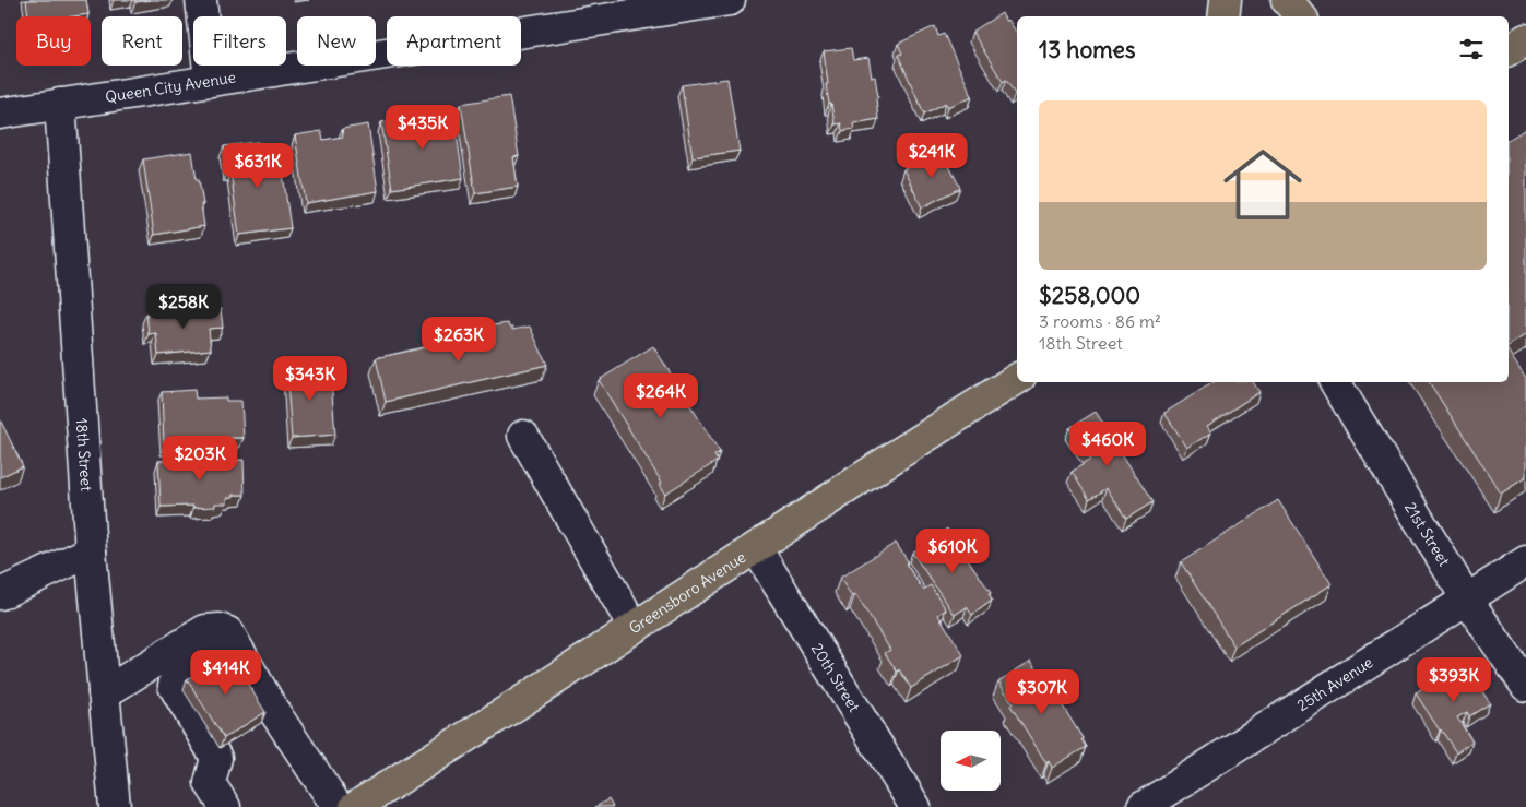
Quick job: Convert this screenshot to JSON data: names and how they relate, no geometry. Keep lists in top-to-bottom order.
{
  "streets": {
    "main road": ["Greensboro Avenue"],
    "street": [
      "Queen City Avenue",
      "18th Street",
      "21st Street",
      "20th Street",
      "25th Avenue"
    ]
  },
  "crossings": [
    ["Queen City Avenue", "18th Street"],
    ["21st Street", "25th Avenue"],
    ["Greensboro Avenue", "20th Street"]
  ],
  "north": "left",
  "page": {
    "chip": [
      "Buy",
      "Rent",
      "Filters",
      "New",
      "Apartment"
    ],
    "heading": "13 homes",
    "list": [
      {
        "name": "$258,000",
        "note": "3 rooms · 86 m² · 18th Street"
      }
    ],
    "price": [
      "$435K",
      "$241K",
      "$631K",
      "$258K",
      "$263K",
      "$343K",
      "$264K",
      "$460K",
      "$203K",
      "$610K",
      "$414K",
      "$393K",
      "$307K"
    ]
  }
}
